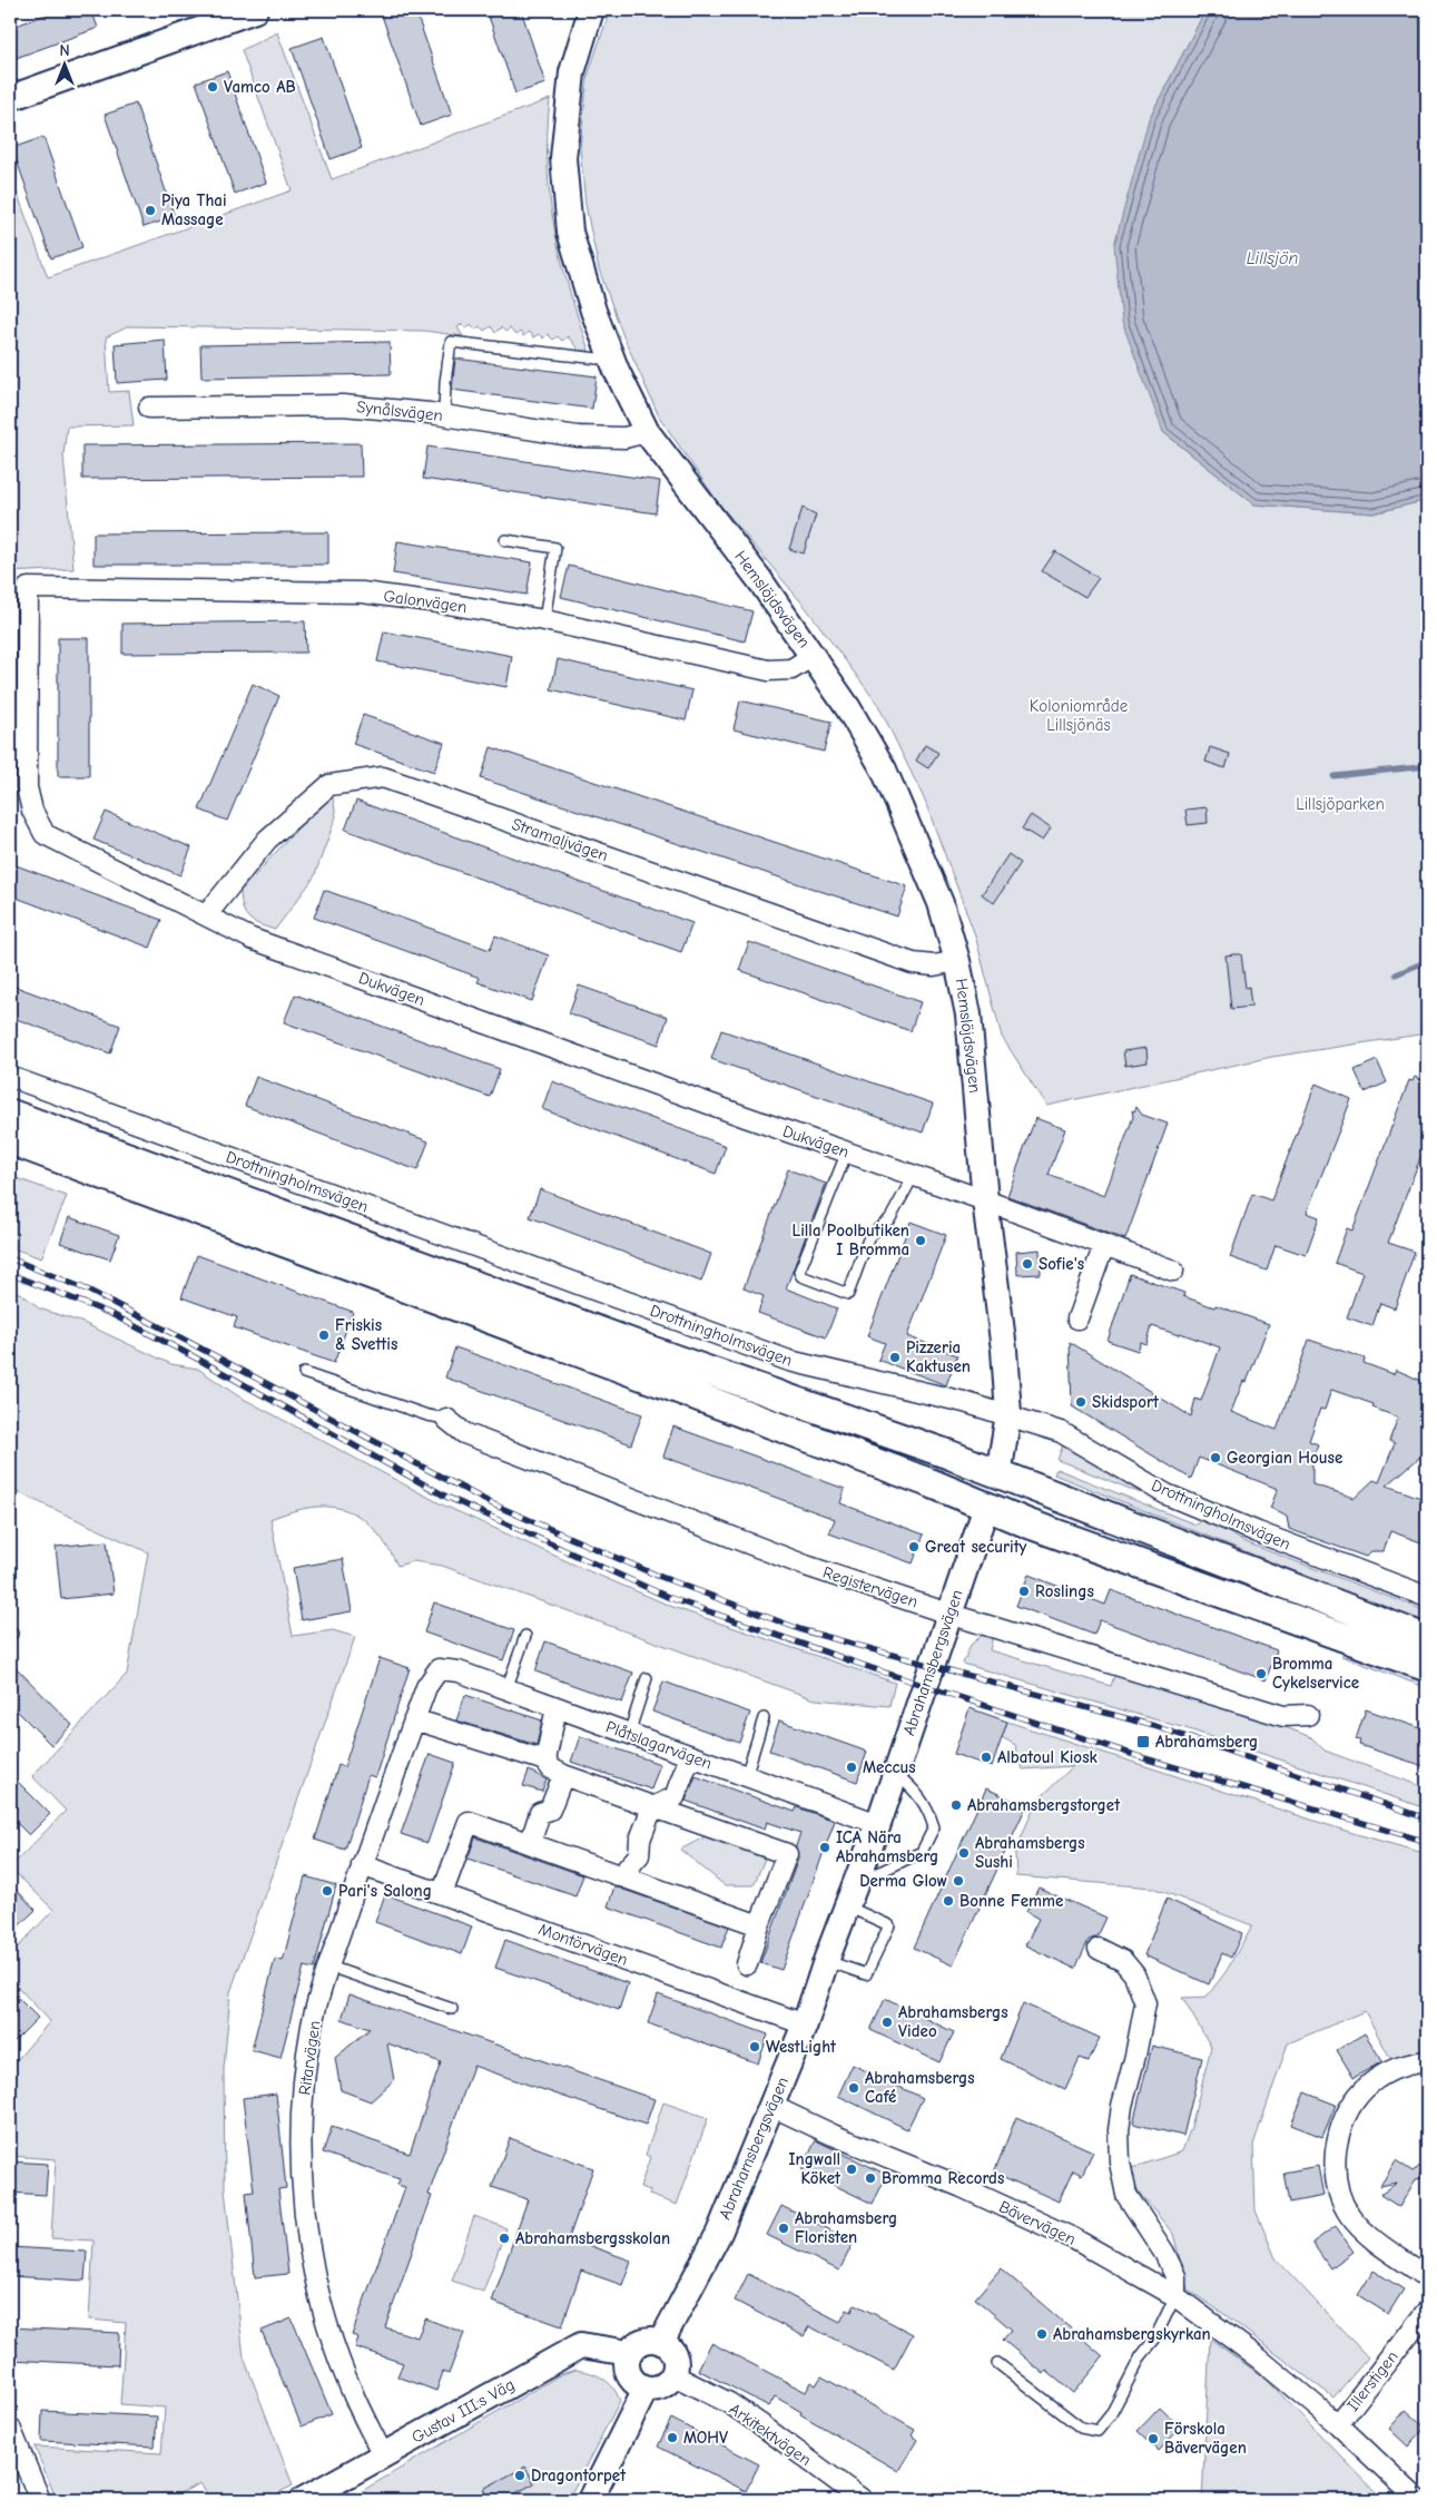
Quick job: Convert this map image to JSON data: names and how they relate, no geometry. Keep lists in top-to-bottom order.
{
  "streets": {
    "street": [
      "Synålsvägen",
      "Hemslöjdsvägen",
      "Galonvägen",
      "Stramaljvägen",
      "Dukvägen",
      "Drottningholmsvägen",
      "Registervägen",
      "Abrahamsbergsvägen",
      "Plåtslagarvägen",
      "Montörvägen",
      "Ritarvägen",
      "Bävervägen",
      "Illerstigen",
      "Gustav III:s Väg",
      "Arkitektvägen"
    ]
  },
  "crossings": [
    ["Synålsvägen", "Hemslöjdsvägen"],
    ["Hemslöjdsvägen", "Galonvägen"],
    ["Hemslöjdsvägen", "Stramaljvägen"],
    ["Hemslöjdsvägen", "Dukvägen"],
    ["Hemslöjdsvägen", "Drottningholmsvägen"],
    ["Galonvägen", "Dukvägen"],
    ["Stramaljvägen", "Dukvägen"],
    ["Registervägen", "Abrahamsbergsvägen"],
    ["Abrahamsbergsvägen", "Plåtslagarvägen"],
    ["Abrahamsbergsvägen", "Montörvägen"],
    ["Abrahamsbergsvägen", "Bävervägen"],
    ["Abrahamsbergsvägen", "Gustav III:s Väg"],
    ["Abrahamsbergsvägen", "Arkitektvägen"],
    ["Plåtslagarvägen", "Ritarvägen"],
    ["Montörvägen", "Ritarvägen"],
    ["Ritarvägen", "Gustav III:s Väg"],
    ["Bävervägen", "Illerstigen"],
    ["Gustav III:s Väg", "Arkitektvägen"]
  ],
  "water": ["Lillsjön"],
  "parks": ["Koloniområde Lillsjönäs", "Lillsjöparken"],
  "places": {
    "other": [
      "Vamco AB",
      "Piya Thai Massage",
      "Lilla Poolbutiken I Bromma",
      "Sofie's",
      "Friskis & Svettis",
      "Pizzeria Kaktusen",
      "Skidsport",
      "Georgian House",
      "Great security",
      "Roslings",
      "Bromma Cykelservice",
      "Albatoul Kiosk",
      "Meccus",
      "Abrahamsbergstorget",
      "ICA Nära Abrahamsberg",
      "Abrahamsbergs Sushi",
      "Derma Glow",
      "Pari's Salong",
      "Bonne Femme",
      "Abrahamsbergs Video",
      "WestLight",
      "Abrahamsbergs Café",
      "Ingwall Köket",
      "Bromma Records",
      "Abrahamsberg Floristen",
      "Abrahamsbergsskolan",
      "Abrahamsbergskyrkan",
      "MOHV",
      "Förskola Bävervägen",
      "Dragontorpet"
    ],
    "transit": ["Abrahamsberg"]
  },
  "north": "top"
}
